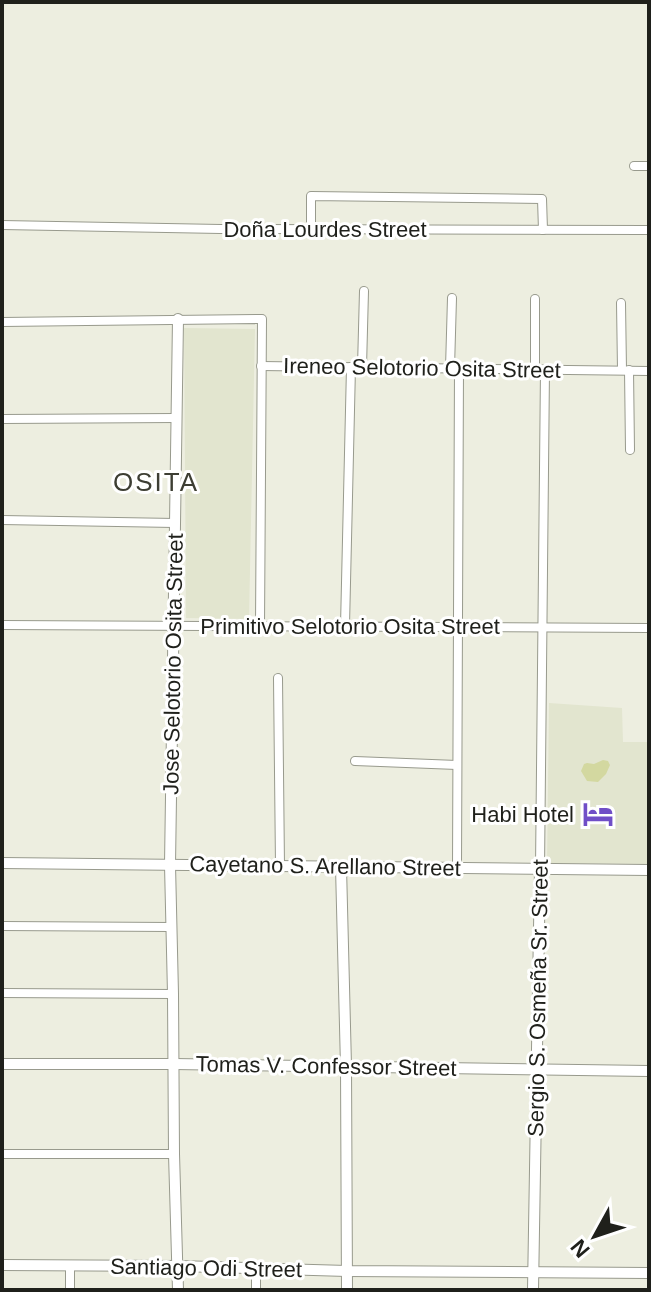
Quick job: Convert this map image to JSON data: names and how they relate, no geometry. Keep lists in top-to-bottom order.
{
  "streets": {
    "street": [
      "Doña Lourdes Street",
      "Ireneo Selotorio Osita Street",
      "Primitivo Selotorio Osita Street",
      "Jose Selotorio Osita Street",
      "Cayetano S. Arellano Street",
      "Sergio S. Osmeña Sr. Street",
      "Tomas V. Confessor Street",
      "Santiago Odi Street"
    ]
  },
  "crossings": [
    ["Ireneo Selotorio Osita Street", "Jose Selotorio Osita Street"],
    ["Ireneo Selotorio Osita Street", "Sergio S. Osmeña Sr. Street"],
    ["Primitivo Selotorio Osita Street", "Jose Selotorio Osita Street"],
    ["Primitivo Selotorio Osita Street", "Sergio S. Osmeña Sr. Street"],
    ["Jose Selotorio Osita Street", "Cayetano S. Arellano Street"],
    ["Jose Selotorio Osita Street", "Tomas V. Confessor Street"],
    ["Jose Selotorio Osita Street", "Santiago Odi Street"],
    ["Cayetano S. Arellano Street", "Sergio S. Osmeña Sr. Street"],
    ["Sergio S. Osmeña Sr. Street", "Tomas V. Confessor Street"],
    ["Sergio S. Osmeña Sr. Street", "Santiago Odi Street"]
  ],
  "districts": ["OSITA"],
  "places": {
    "hotel": ["Habi Hotel"]
  },
  "north": "bottom left"
}
